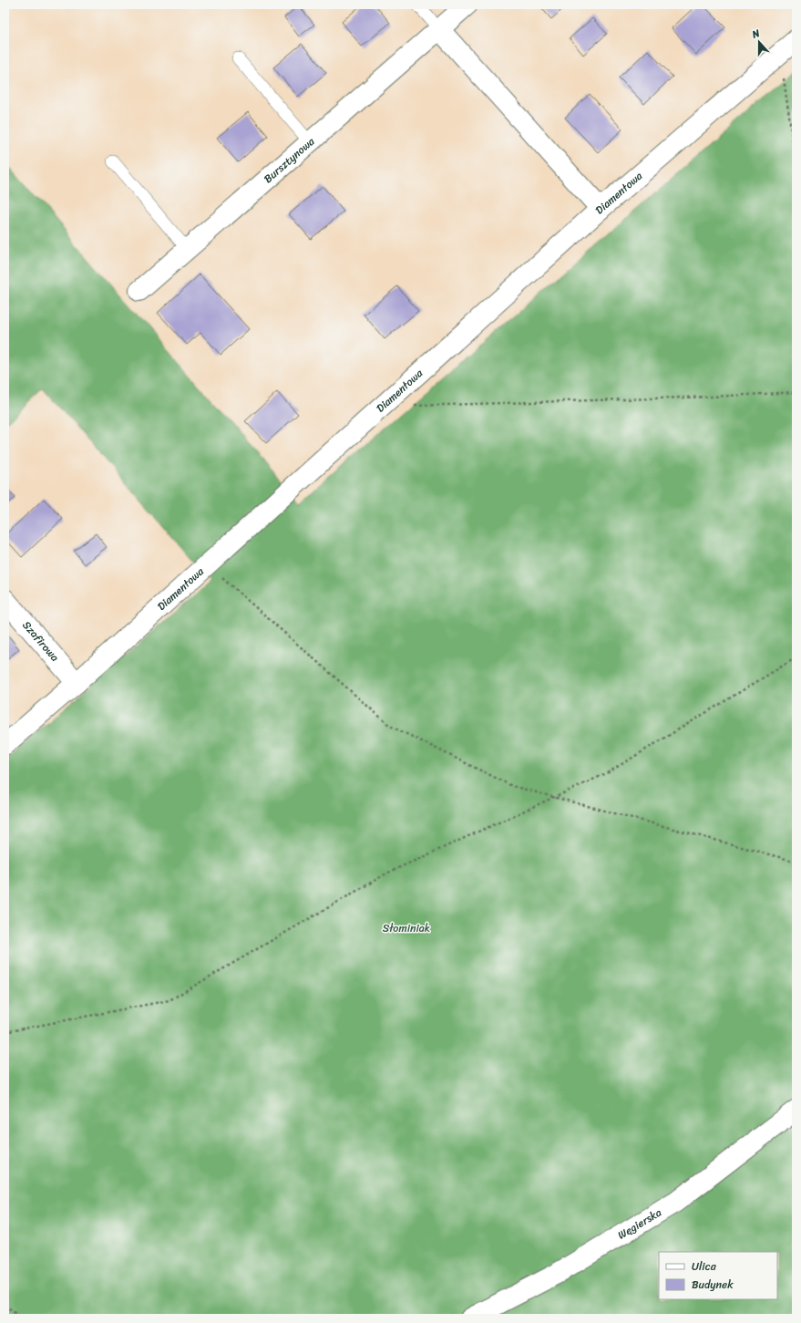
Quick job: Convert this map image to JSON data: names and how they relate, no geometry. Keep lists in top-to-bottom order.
{
  "streets": {
    "street": [
      "Bursztynowa",
      "Diamentowa",
      "Szafirowa",
      "Węgierska"
    ]
  },
  "crossings": [
    ["Diamentowa", "Szafirowa"]
  ],
  "parks": ["Słominiak"],
  "legend": ["Ulica", "Budynek"],
  "north": "top"
}
